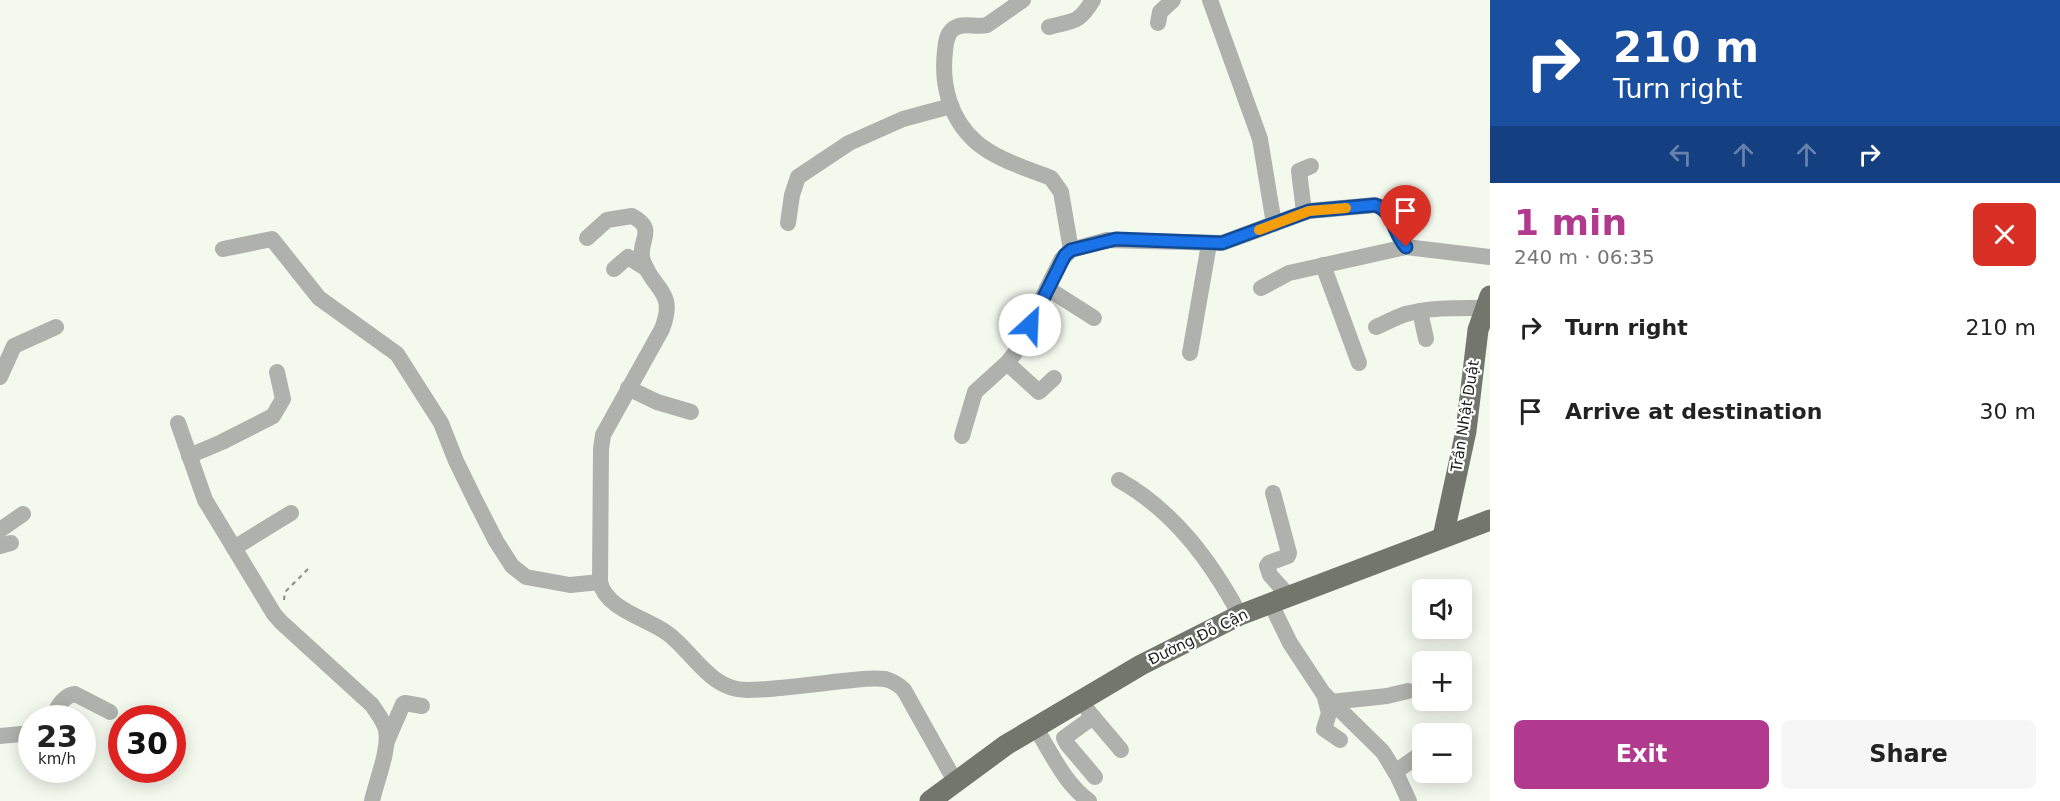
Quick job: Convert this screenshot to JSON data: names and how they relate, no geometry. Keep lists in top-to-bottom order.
{
  "streets": {
    "main road": ["Trần Nhật Duật", "Đường Đỗ Cận"]
  },
  "crossings": [
    ["Trần Nhật Duật", "Đường Đỗ Cận"]
  ],
  "page": {
    "turn": ["210 m", "Turn right"],
    "heading": ["1 min", "240 m · 06:35"],
    "list": [
      {
        "name": "Turn right",
        "value": "210 m"
      },
      {
        "name": "Arrive at destination",
        "value": "30 m"
      }
    ],
    "map_buttons": ["+", "−"],
    "speed": "23 km/h",
    "limit": "30",
    "buttons": ["Exit", "Share"]
  }
}
